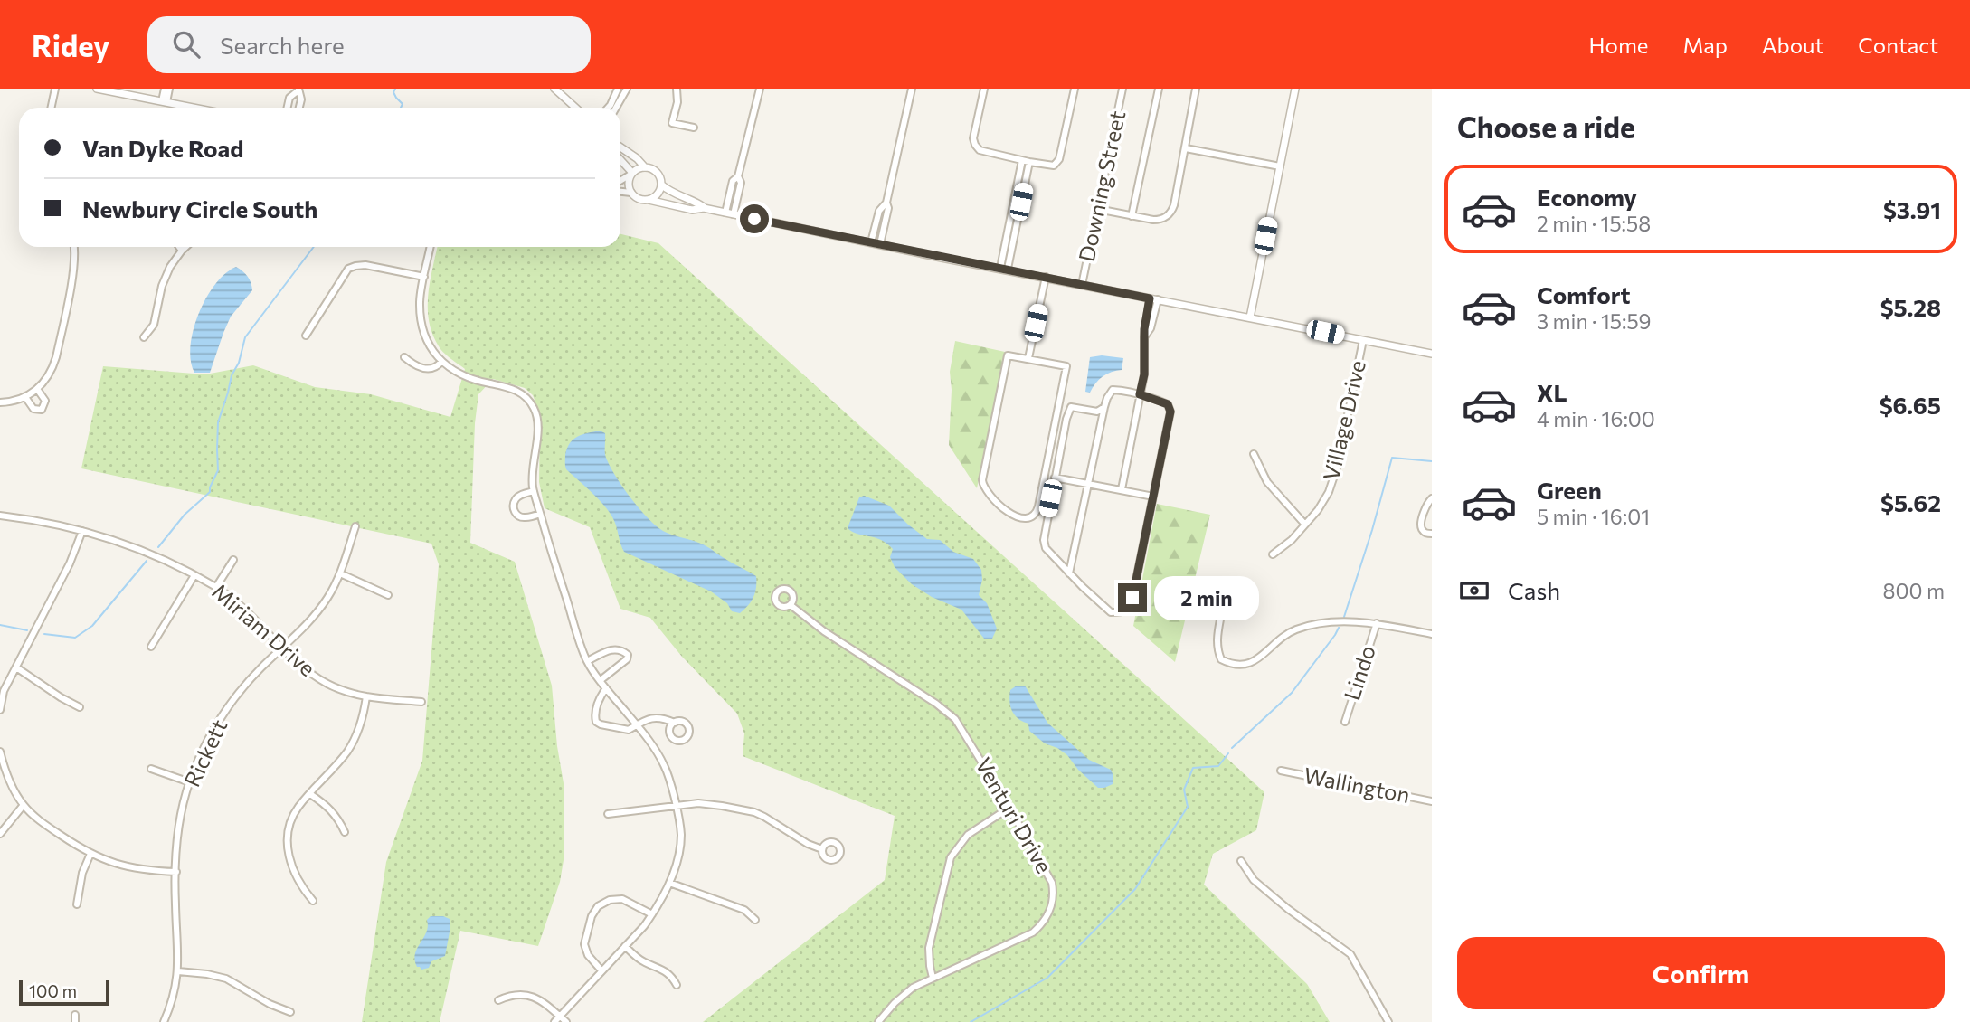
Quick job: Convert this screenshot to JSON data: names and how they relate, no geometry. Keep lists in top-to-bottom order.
{
  "streets": {
    "street": [
      "Downing Street",
      "Village Drive",
      "Miriam Drive",
      "Lindo",
      "Rickett",
      "Wallington",
      "Venturi Drive"
    ]
  },
  "crossings": [
    ["Miriam Drive", "Rickett"]
  ],
  "scale_bar": "100 m",
  "page": {
    "header": "Ridey",
    "search": "Search here",
    "nav": [
      "Home",
      "Map",
      "About",
      "Contact"
    ],
    "heading": "Choose a ride",
    "banner": ["Van Dyke Road", "Newbury Circle South"],
    "list": [
      {
        "name": "Economy",
        "note": "2 min · 15:58",
        "value": "$3.91"
      },
      {
        "name": "Comfort",
        "note": "3 min · 15:59",
        "value": "$5.28"
      },
      {
        "name": "XL",
        "note": "4 min · 16:00",
        "value": "$6.65"
      },
      {
        "name": "Green",
        "note": "5 min · 16:01",
        "value": "$5.62"
      }
    ],
    "pay": ["Cash", "800 m"],
    "bubble": "2 min",
    "buttons": "Confirm",
    "scale": "100 m"
  }
}
